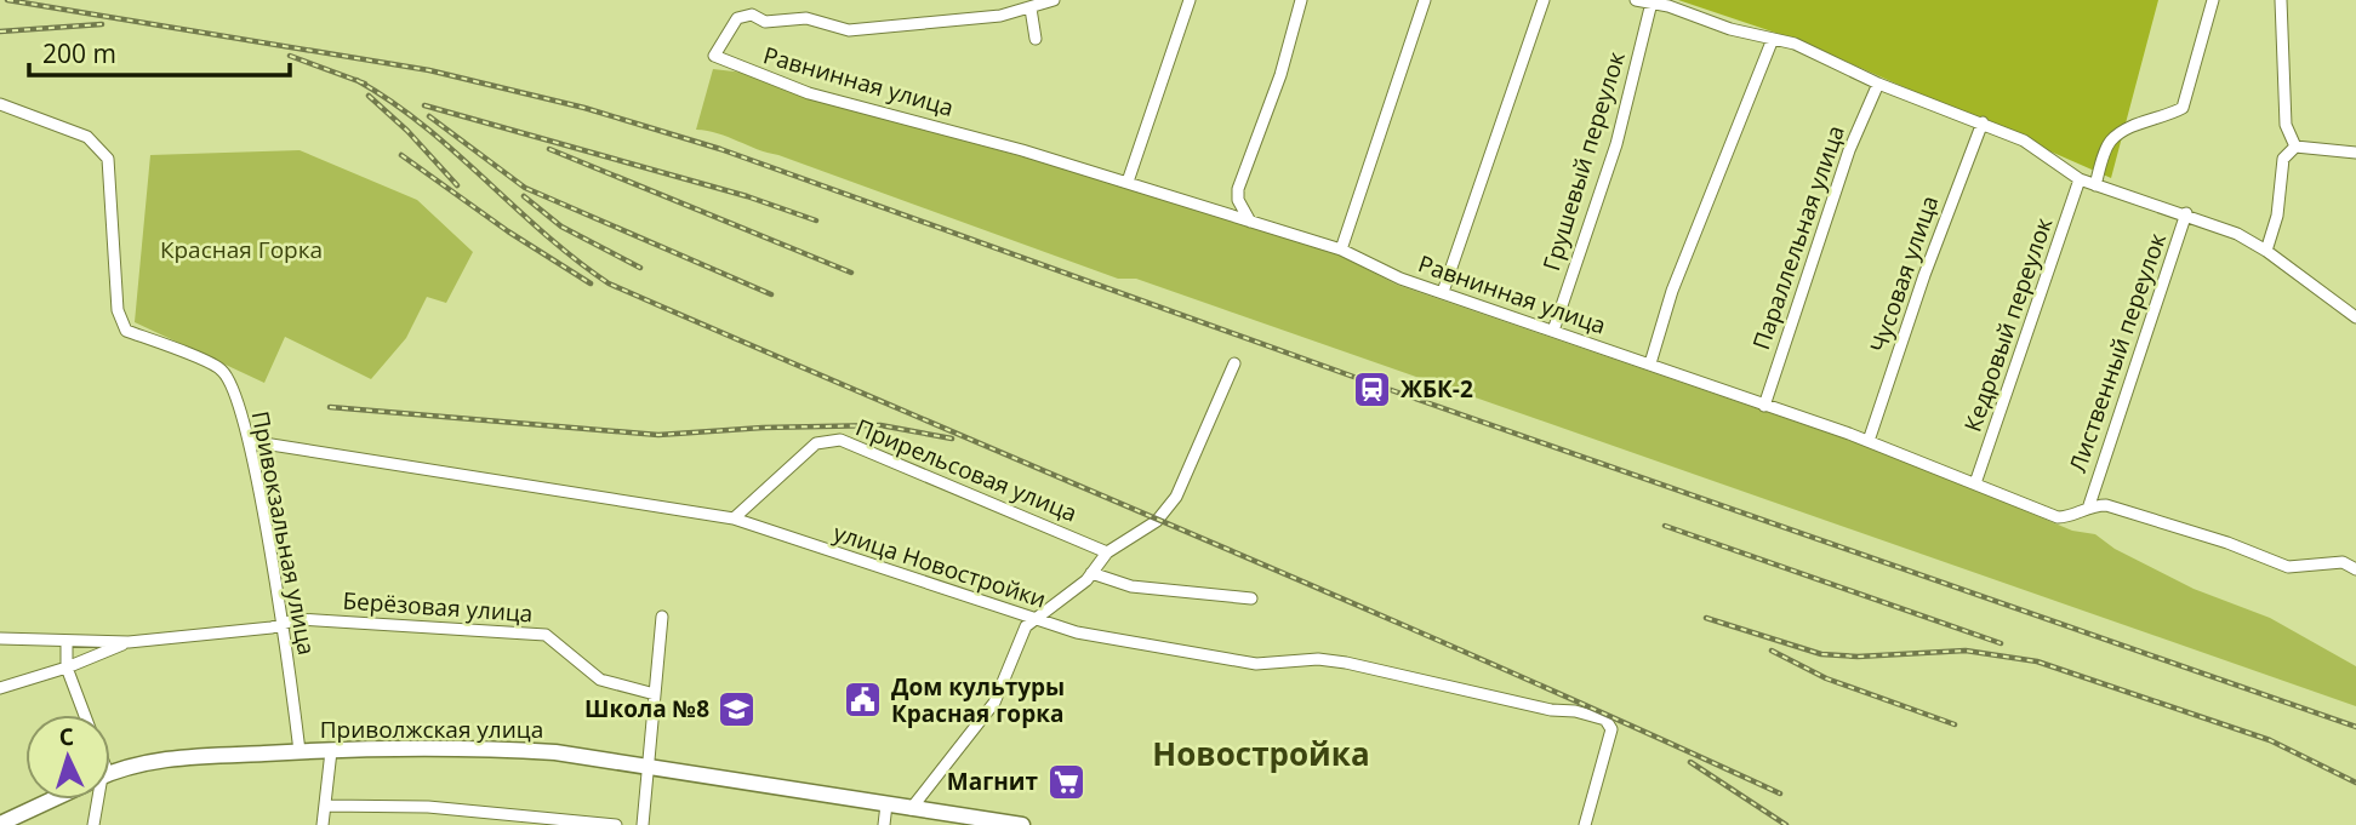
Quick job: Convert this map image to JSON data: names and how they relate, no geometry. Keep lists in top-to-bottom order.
{
  "streets": {
    "main road": ["Приволжская улица"],
    "street": [
      "Равнинная улица",
      "Грушевый переулок",
      "Параллельная улица",
      "Чусовая улица",
      "Кедровый переулок",
      "Лиственный переулок",
      "Прирельсовая улица",
      "Привокзальная улица",
      "улица Новостройки",
      "Берёзовая улица"
    ]
  },
  "crossings": [
    ["Равнинная улица", "Грушевый переулок"],
    ["Равнинная улица", "Параллельная улица"],
    ["Равнинная улица", "Чусовая улица"],
    ["Равнинная улица", "Кедровый переулок"],
    ["Равнинная улица", "Лиственный переулок"],
    ["Прирельсовая улица", "улица Новостройки"],
    ["Привокзальная улица", "улица Новостройки"],
    ["Привокзальная улица", "Берёзовая улица"],
    ["Привокзальная улица", "Приволжская улица"]
  ],
  "districts": ["Новостройка"],
  "parks": ["Красная Горка"],
  "places": {
    "station": ["ЖБК-2"],
    "public building": ["Дом культуры Красная горка"],
    "school or university": ["Школа №8"],
    "supermarket": ["Магнит"]
  },
  "scale_bar": "200 m",
  "north": "top"
}
